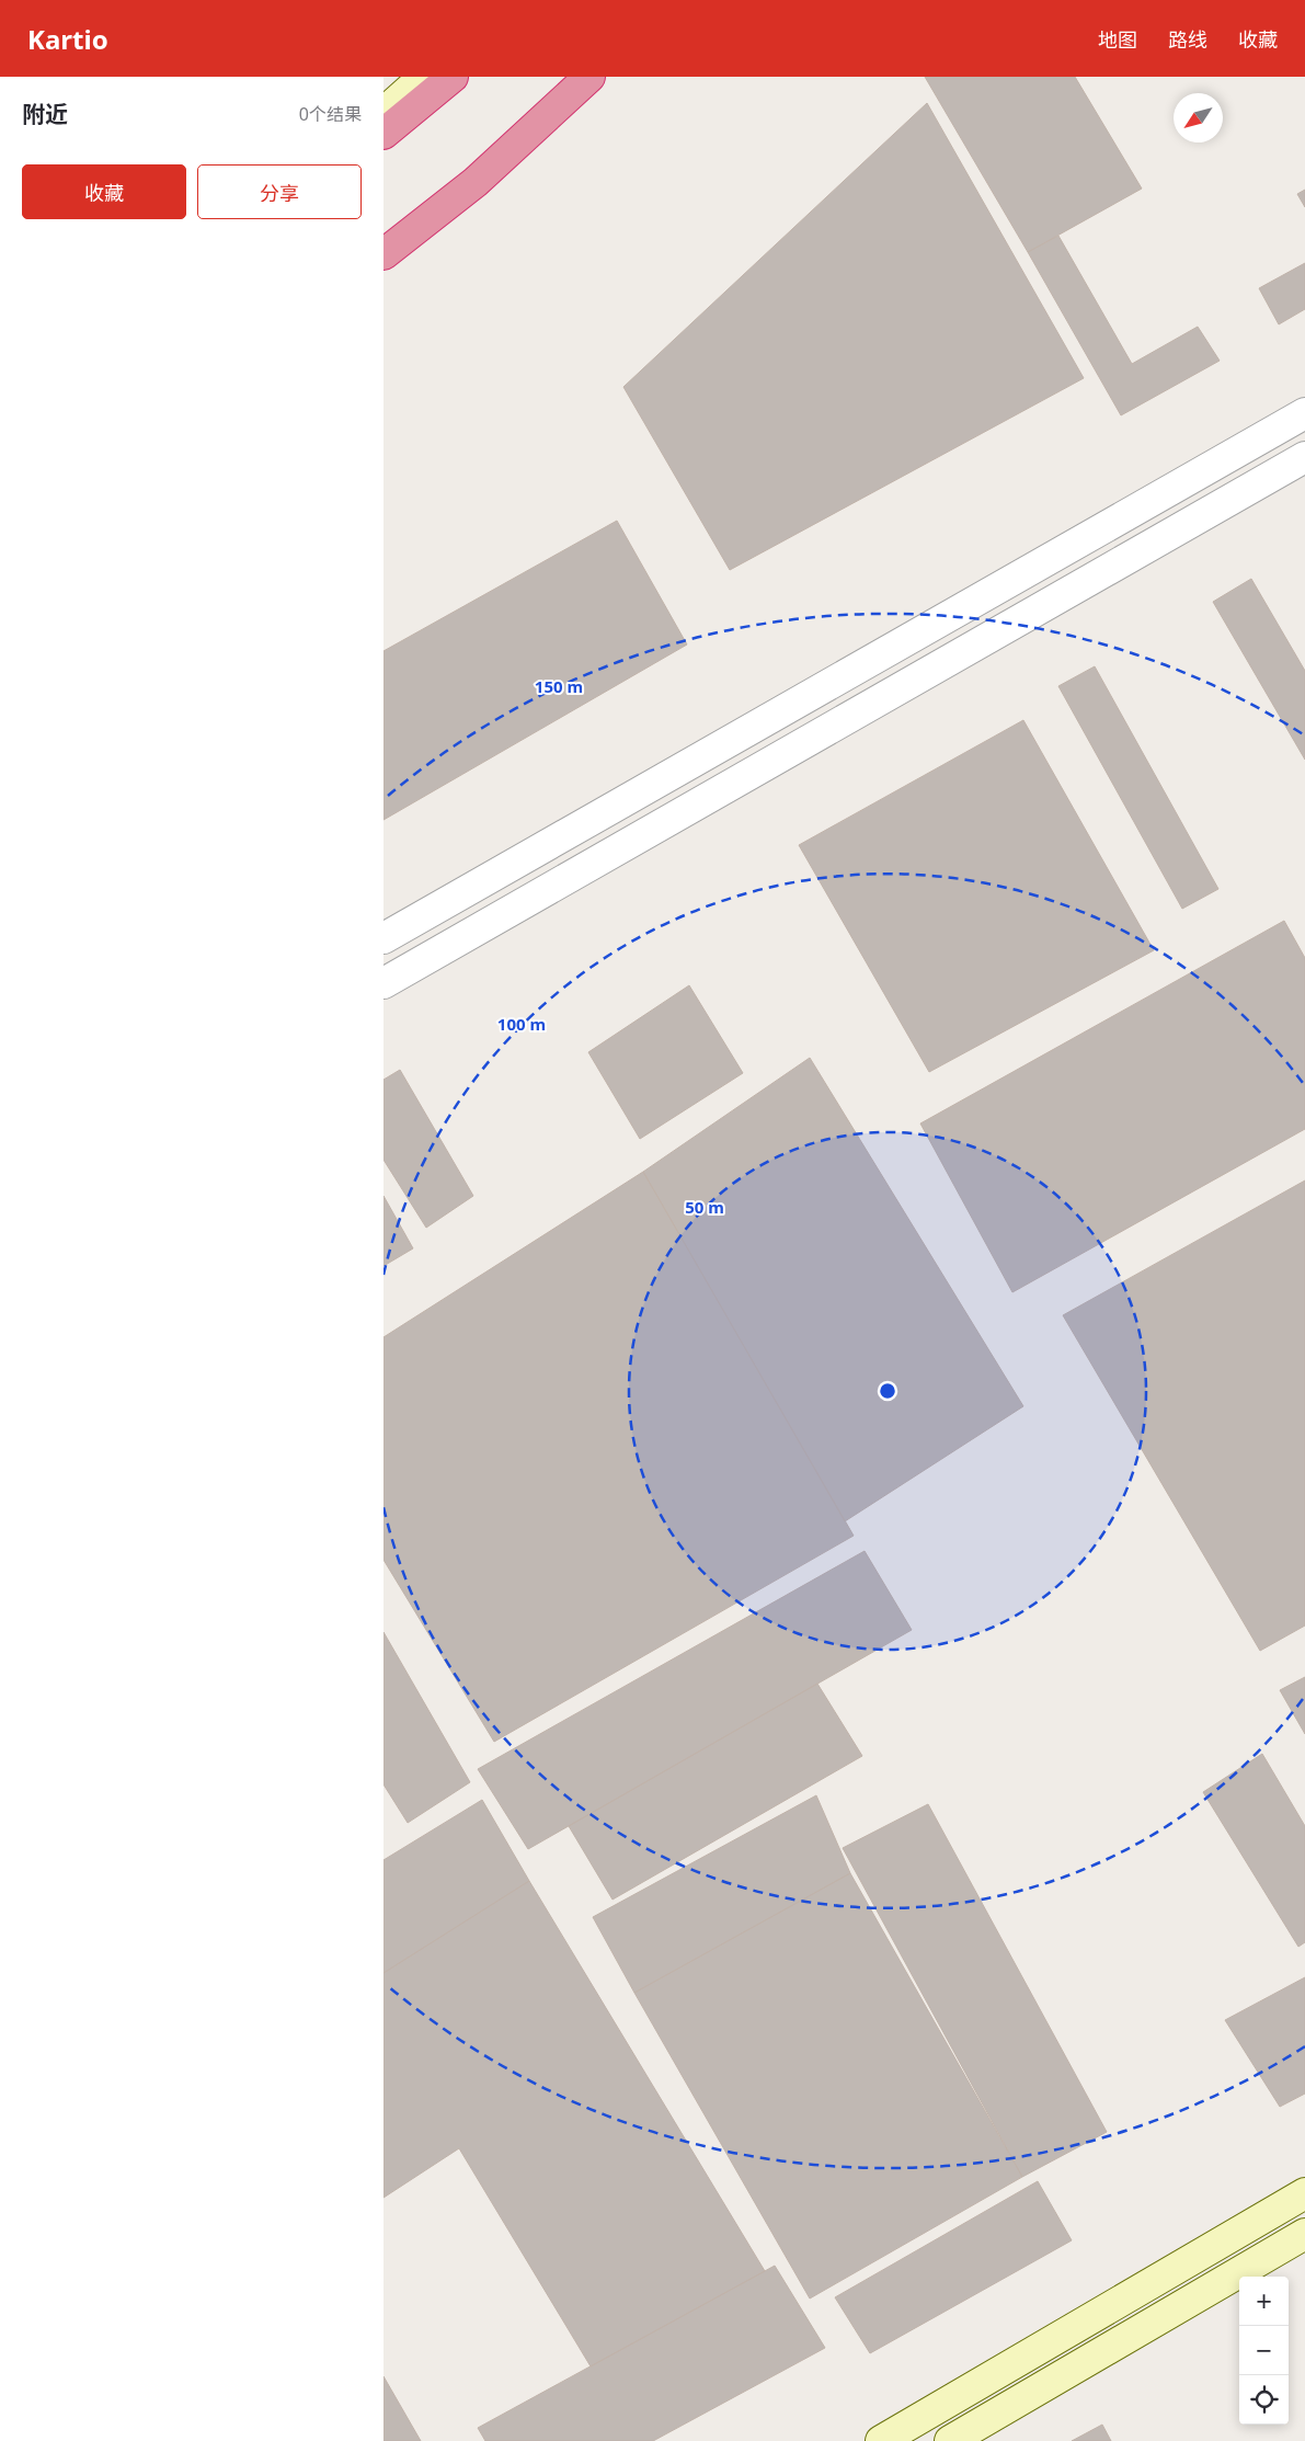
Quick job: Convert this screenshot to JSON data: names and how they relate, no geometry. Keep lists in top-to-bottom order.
{
  "north": "bottom left",
  "page": {
    "header": "Kartio",
    "nav": ["地图", "路线", "收藏"],
    "heading": ["附近", "0个结果"],
    "buttons": ["收藏", "分享"],
    "map_buttons": ["+", "−"]
  },
  "rings": ["150 m", "100 m", "50 m"]
}
